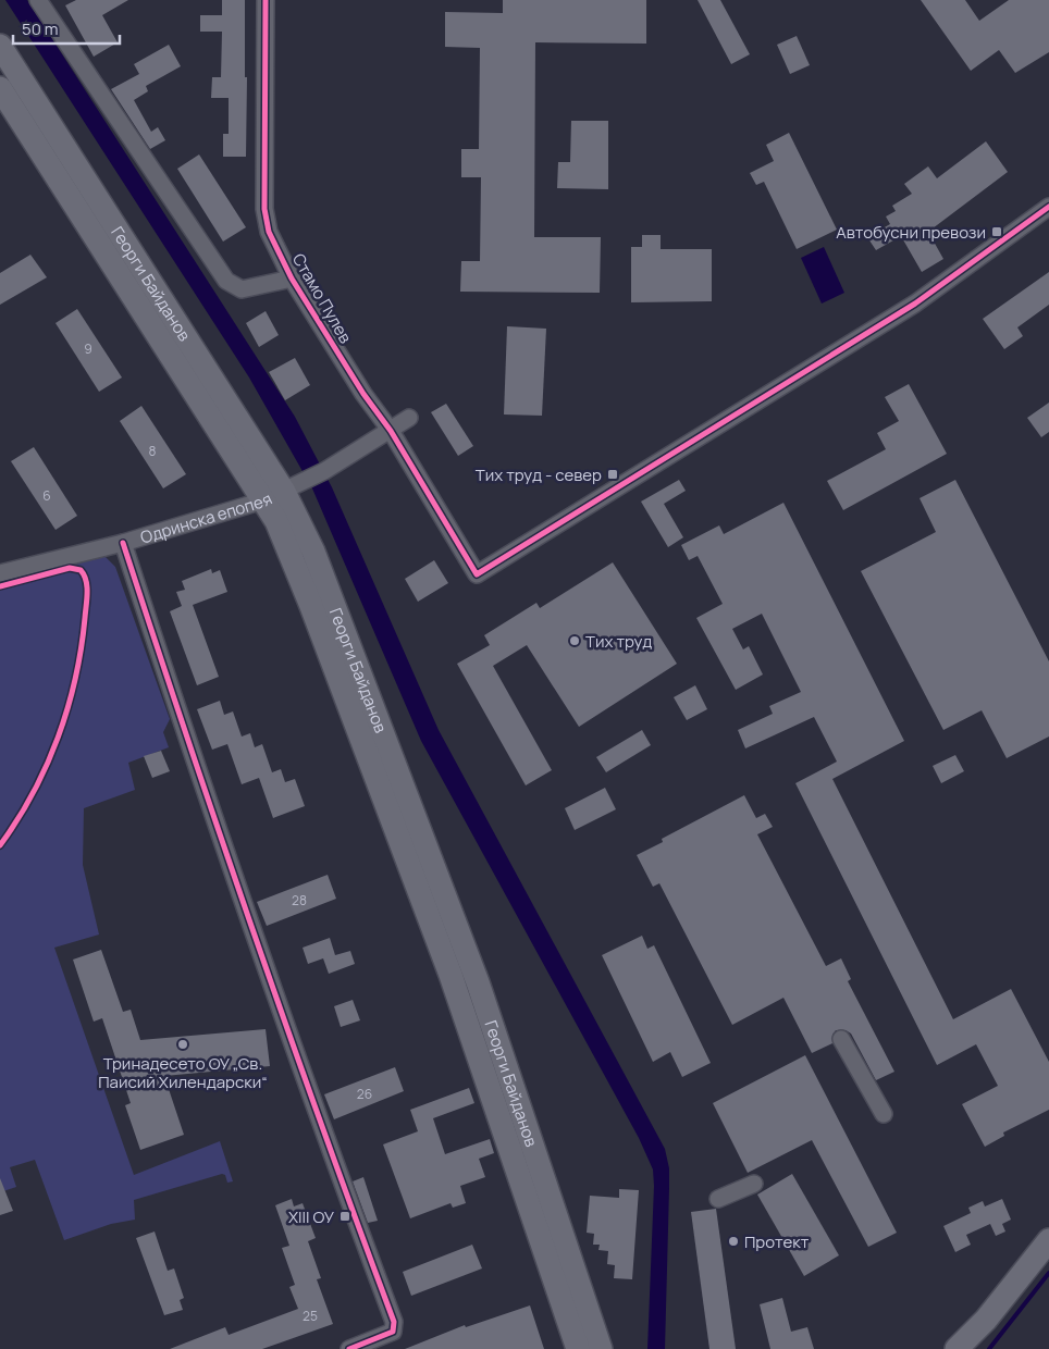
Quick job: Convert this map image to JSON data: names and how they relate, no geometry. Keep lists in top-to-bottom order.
{
  "streets": {
    "main road": ["Георги Байданов"],
    "street": ["Стамо Пулев", "Одринска епопея"]
  },
  "crossings": [
    ["Георги Байданов", "Одринска епопея"],
    ["Стамо Пулев", "Одринска епопея"]
  ],
  "places": {
    "transit": ["Автобусни превози", "Тих труд - север", "XIII ОУ"],
    "other": ["Тих труд", "Тринадесето ОУ „Св. Паисий Хилендарски“", "Протект"]
  },
  "house_numbers": [
    "9",
    "8",
    "6",
    "28",
    "26",
    "25"
  ],
  "scale_bar": "50 m"
}
